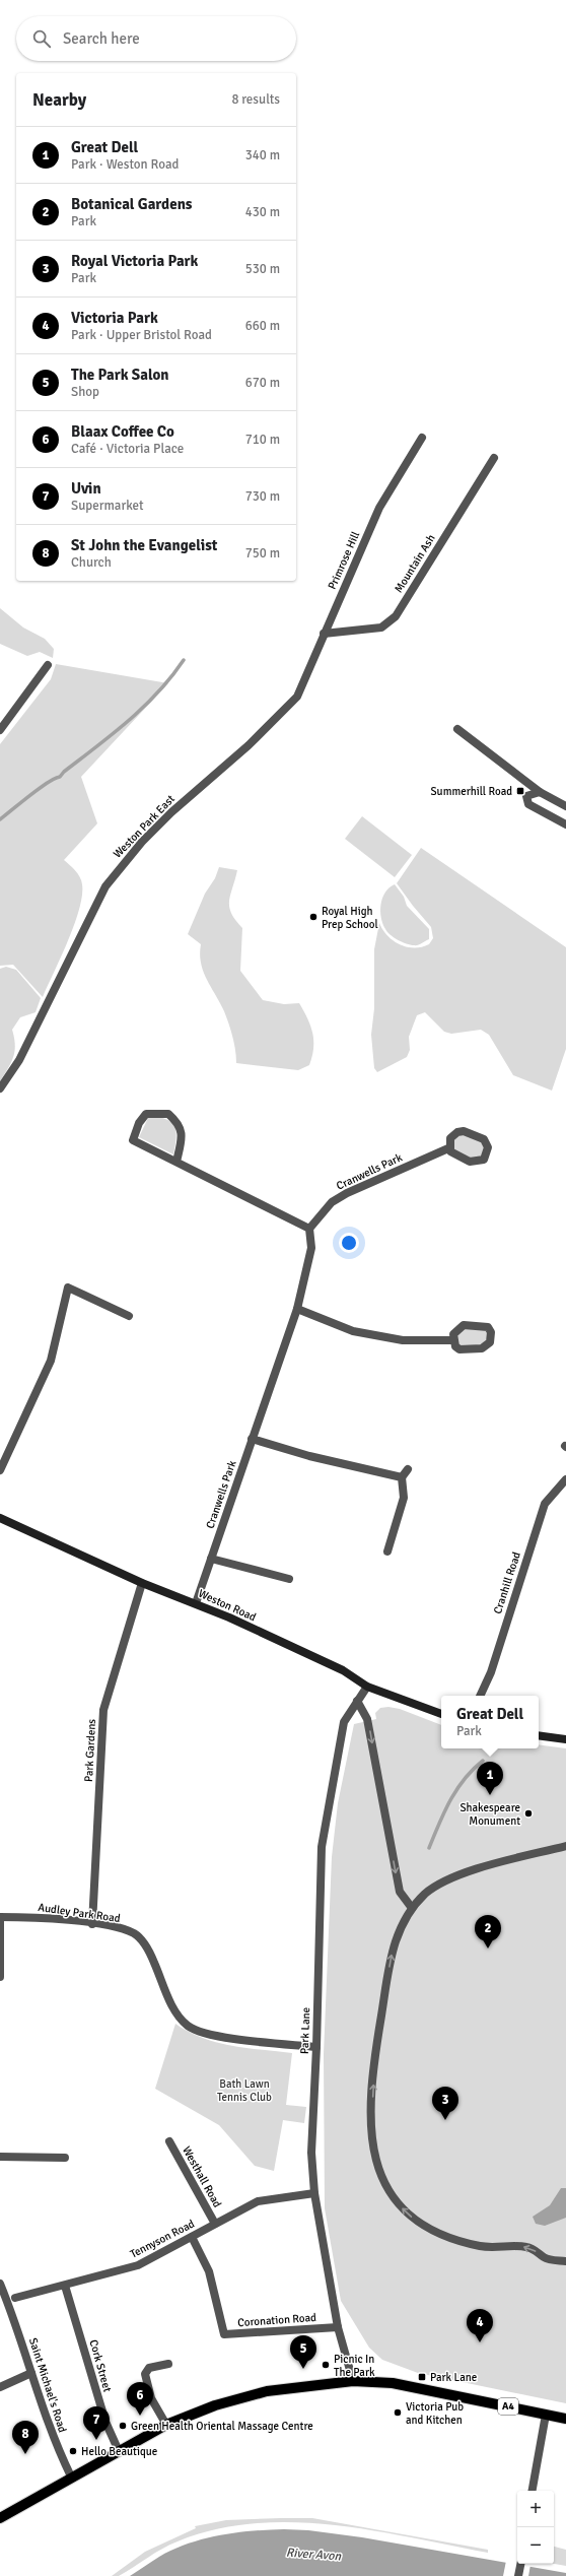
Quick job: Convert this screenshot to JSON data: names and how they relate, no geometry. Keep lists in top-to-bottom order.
{
  "streets": {
    "main road": ["A4"],
    "street": [
      "Primrose Hill",
      "Mountain Ash",
      "Weston Park East",
      "Cranwells Park",
      "Cranhill Road",
      "Weston Road",
      "Park Gardens",
      "Audley Park Road",
      "Park Lane",
      "Westhall Road",
      "Tennyson Road",
      "Coronation Road",
      "Cork Street",
      "Saint Michael's Road"
    ]
  },
  "crossings": [
    ["Primrose Hill", "Mountain Ash"],
    ["Primrose Hill", "Weston Park East"],
    ["Cranwells Park", "Weston Road"],
    ["Weston Road", "Park Gardens"],
    ["Weston Road", "Park Lane"],
    ["Park Gardens", "Audley Park Road"],
    ["Audley Park Road", "Park Lane"],
    ["Park Lane", "Tennyson Road"],
    ["Park Lane", "Coronation Road"],
    ["Park Lane", "A4"],
    ["Westhall Road", "Tennyson Road"],
    ["Tennyson Road", "Coronation Road"],
    ["Tennyson Road", "Cork Street"],
    ["Cork Street", "A4"],
    ["Saint Michael's Road", "A4"]
  ],
  "water": ["River Avon"],
  "parks": ["Bath Lawn Tennis Club"],
  "places": {
    "transit": ["Summerhill Road", "Park Lane"],
    "other": [
      "Royal High Prep School",
      "Shakespeare Monument",
      "Picnic In The Park",
      "Victoria Pub and Kitchen",
      "Green Health Oriental Massage Centre",
      "Hello Beautique"
    ]
  },
  "page": {
    "search": "Search here",
    "heading": ["Nearby", "8 results"],
    "list": [
      {
        "mark": "1",
        "name": "Great Dell",
        "note": "Park · Weston Road",
        "value": "340 m"
      },
      {
        "mark": "2",
        "name": "Botanical Gardens",
        "note": "Park",
        "value": "430 m"
      },
      {
        "mark": "3",
        "name": "Royal Victoria Park",
        "note": "Park",
        "value": "530 m"
      },
      {
        "mark": "4",
        "name": "Victoria Park",
        "note": "Park · Upper Bristol Road",
        "value": "660 m"
      },
      {
        "mark": "5",
        "name": "The Park Salon",
        "note": "Shop",
        "value": "670 m"
      },
      {
        "mark": "6",
        "name": "Blaax Coffee Co",
        "note": "Café · Victoria Place",
        "value": "710 m"
      },
      {
        "mark": "7",
        "name": "Uvin",
        "note": "Supermarket",
        "value": "730 m"
      },
      {
        "mark": "8",
        "name": "St John the Evangelist",
        "note": "Church",
        "value": "750 m"
      }
    ],
    "popup": ["Great Dell", "Park"],
    "pins": [
      "1",
      "2",
      "3",
      "4",
      "5",
      "6",
      "7",
      "8"
    ],
    "map_buttons": ["+", "−"]
  }
}
